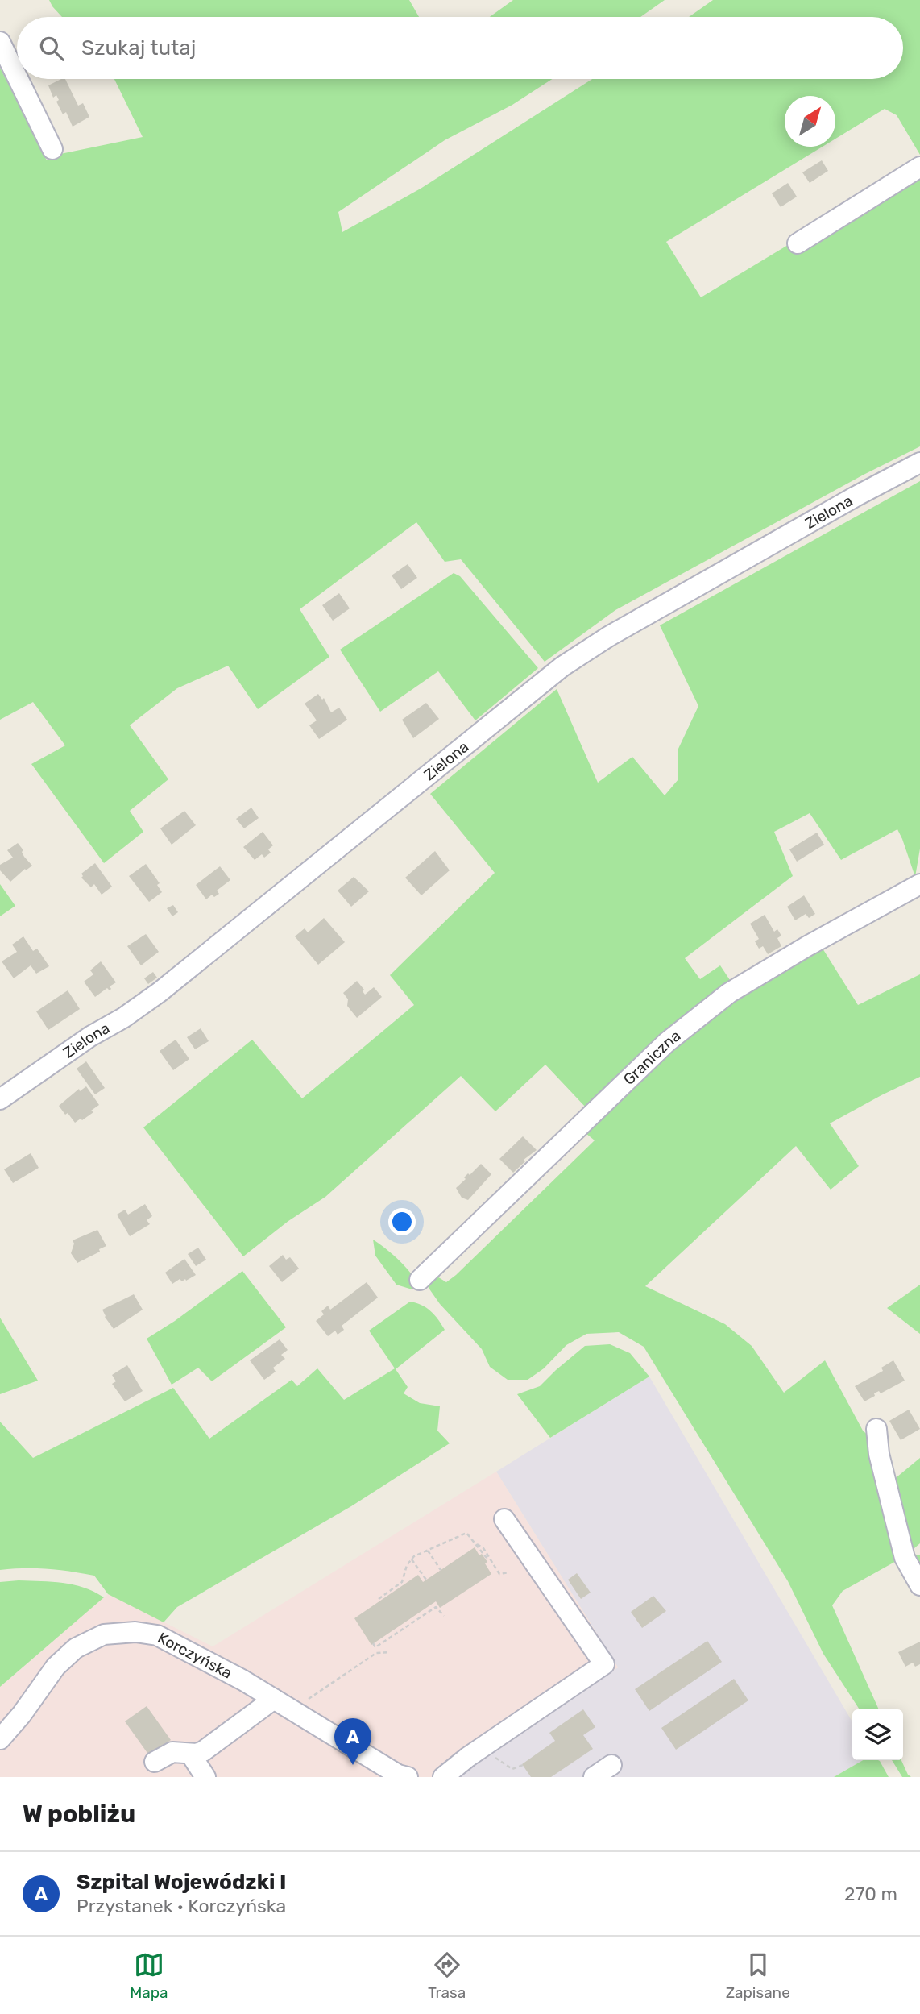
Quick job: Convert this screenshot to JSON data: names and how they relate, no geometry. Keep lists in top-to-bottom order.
{
  "streets": {
    "street": ["Zielona", "Graniczna", "Korczyńska"]
  },
  "north": "top right",
  "page": {
    "search": "Szukaj tutaj",
    "pins": "A",
    "heading": "W pobliżu",
    "list": [
      {
        "mark": "A",
        "name": "Szpital Wojewódzki I",
        "note": "Przystanek · Korczyńska",
        "value": "270 m"
      }
    ],
    "nav": ["Mapa", "Trasa", "Zapisane"]
  }
}
